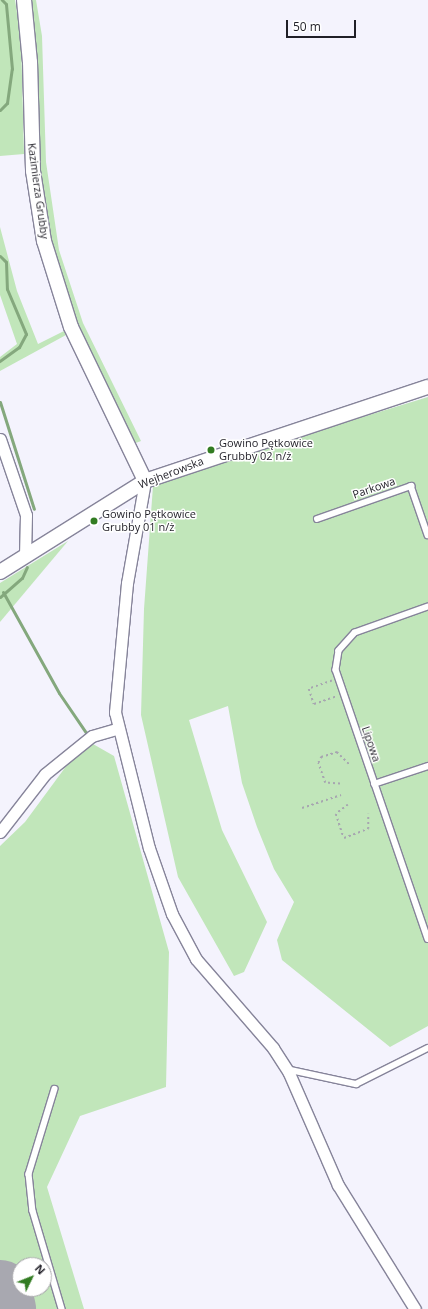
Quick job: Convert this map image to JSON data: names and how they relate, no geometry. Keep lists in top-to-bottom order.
{
  "streets": {
    "street": ["Kazimierza Grubby", "Wejherowska"],
    "lane": ["Parkowa", "Lipowa"]
  },
  "crossings": [
    ["Kazimierza Grubby", "Wejherowska"]
  ],
  "places": ["Gowino Pętkowice Grubby 02 n/ż", "Gowino Pętkowice Grubby 01 n/ż"],
  "scale_bar": "50 m",
  "north": "top right"
}
